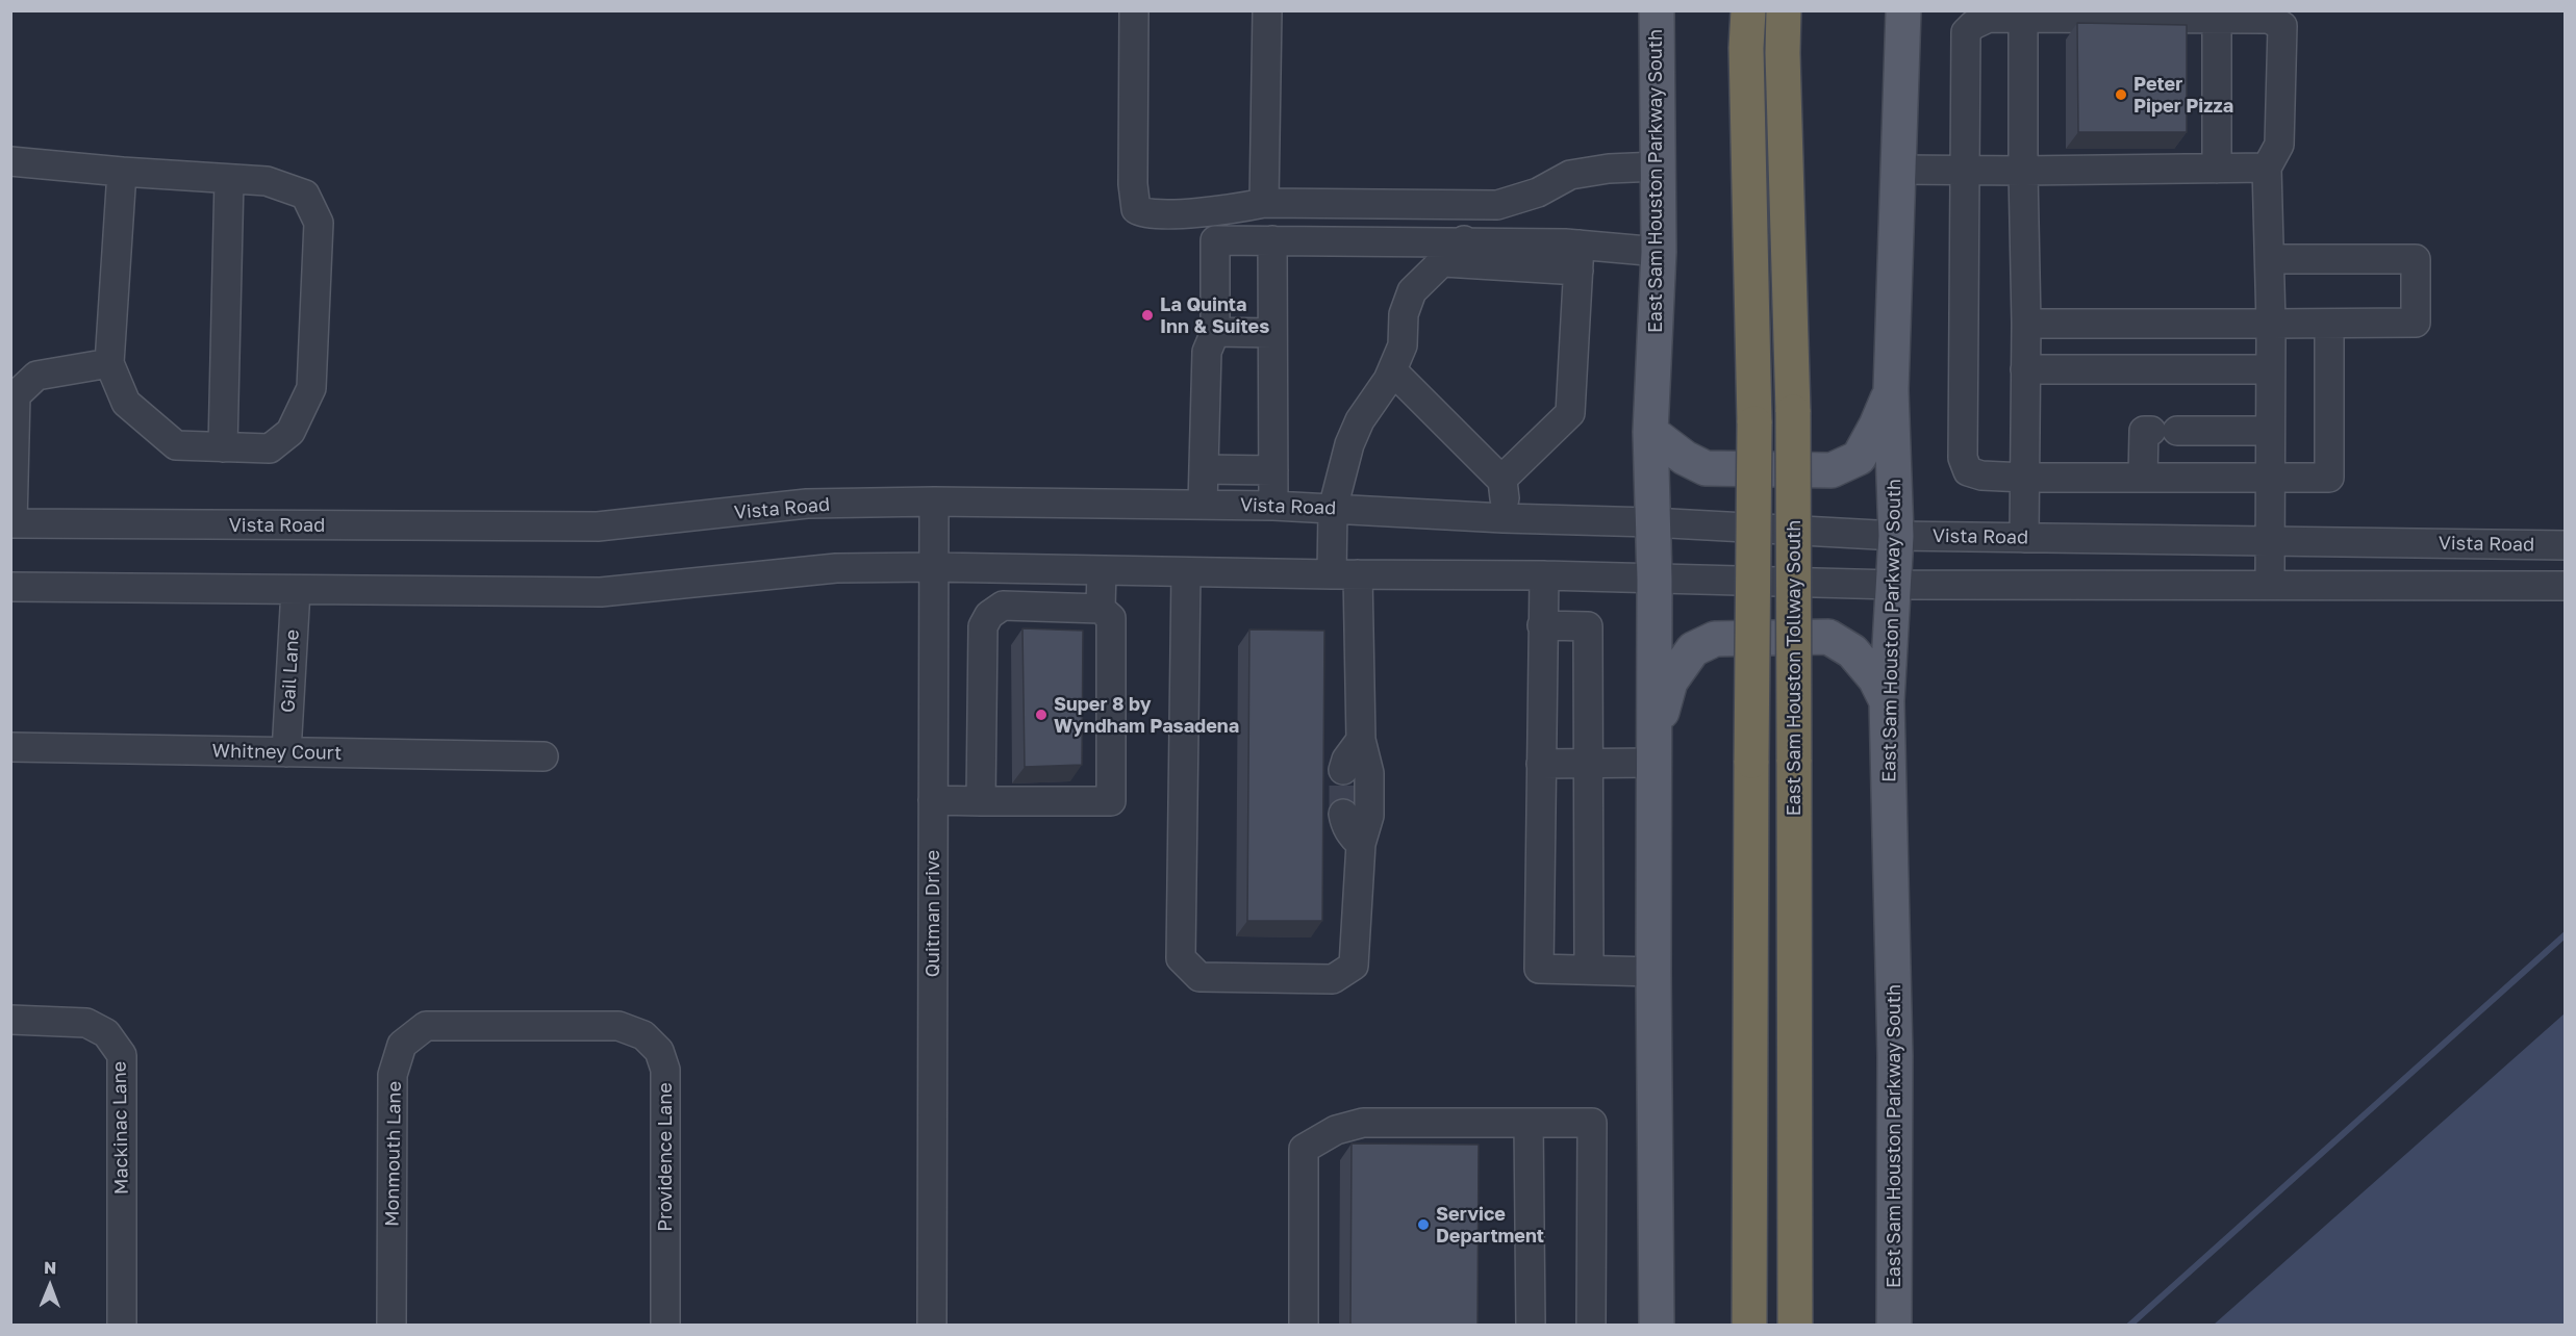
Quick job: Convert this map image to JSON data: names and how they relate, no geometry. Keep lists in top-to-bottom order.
{
  "streets": {
    "highway": ["East Sam Houston Tollway South"],
    "main road": ["East Sam Houston Parkway South"],
    "street": [
      "Vista Road",
      "Gail Lane",
      "Whitney Court",
      "Quitman Drive",
      "Mackinac Lane",
      "Monmouth Lane",
      "Providence Lane"
    ]
  },
  "crossings": [
    ["East Sam Houston Parkway South", "Vista Road"],
    ["Vista Road", "Quitman Drive"],
    ["Gail Lane", "Whitney Court"],
    ["Monmouth Lane", "Providence Lane"]
  ],
  "places": [
    "Peter Piper Pizza",
    "La Quinta Inn & Suites",
    "Super 8 by Wyndham Pasadena",
    "Service Department"
  ],
  "north": "top"
}
